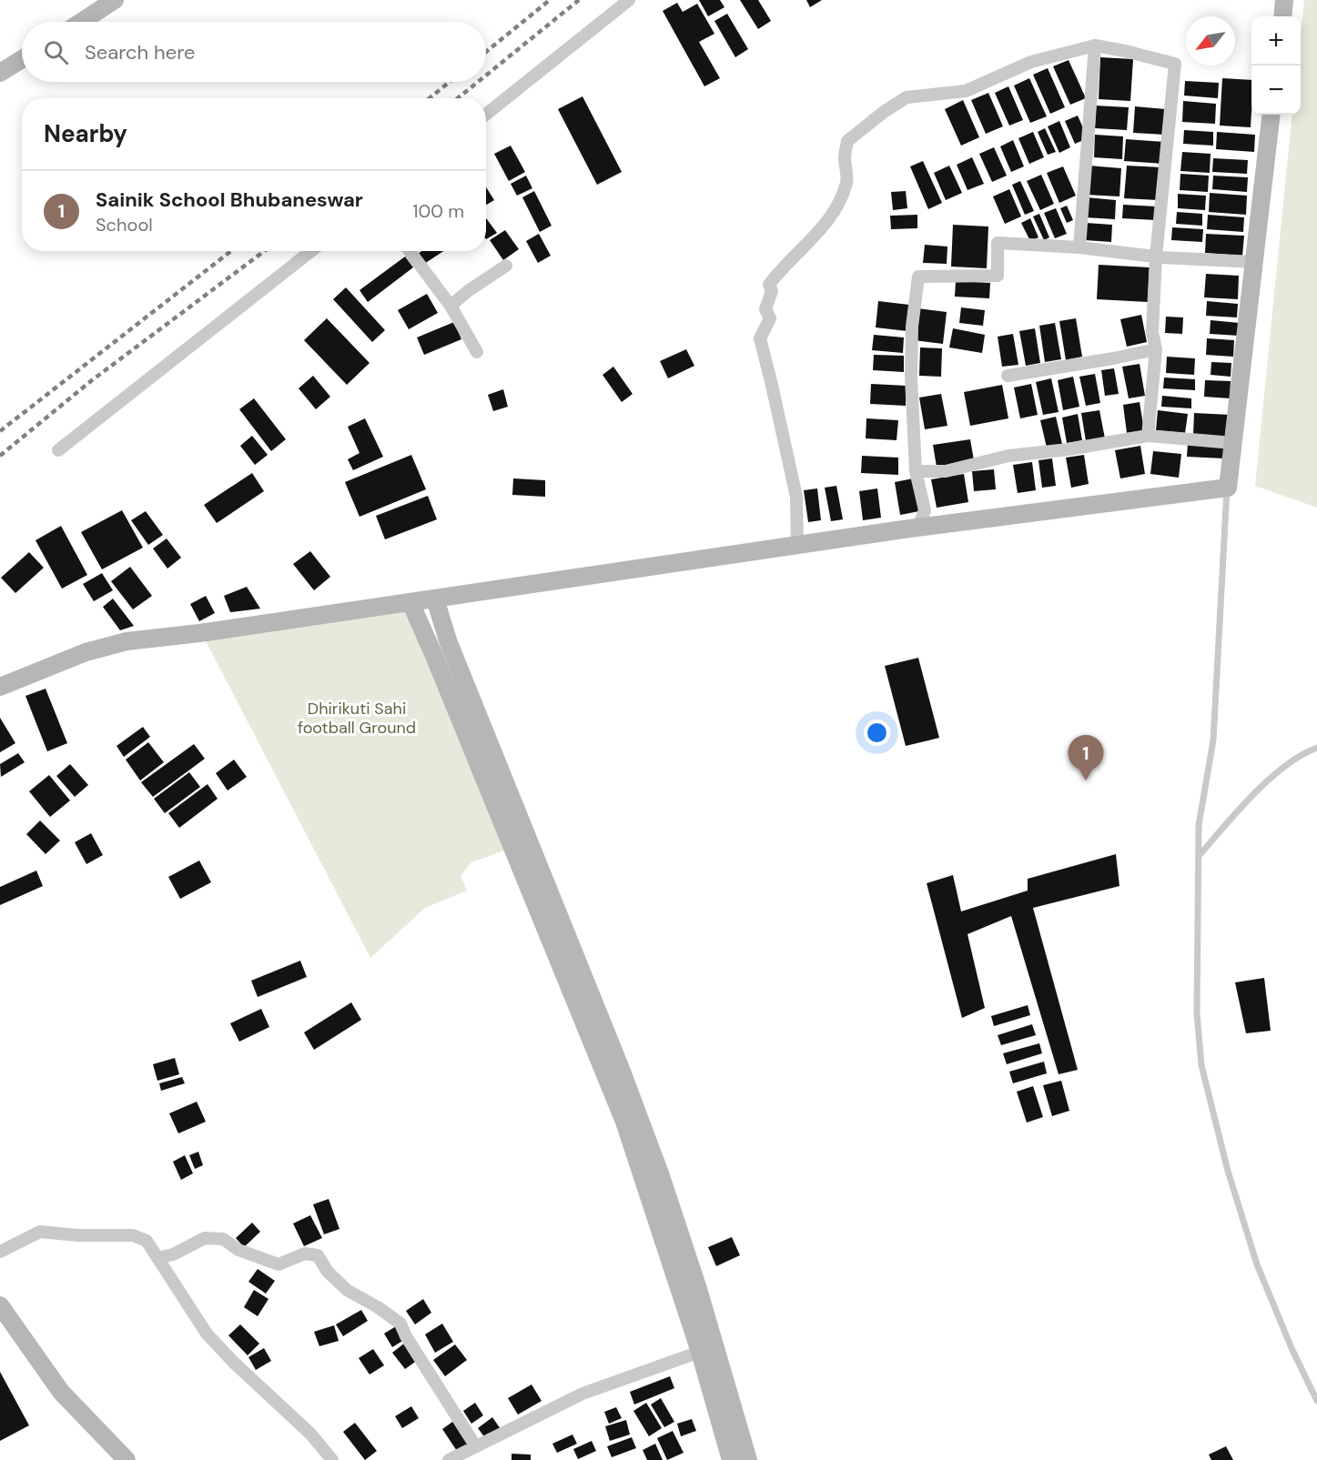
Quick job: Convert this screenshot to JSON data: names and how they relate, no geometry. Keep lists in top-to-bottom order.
{
  "parks": ["Dhirikuti Sahi football Ground"],
  "north": "bottom left",
  "page": {
    "map_buttons": ["+", "−"],
    "search": "Search here",
    "heading": "Nearby",
    "list": [
      {
        "mark": "1",
        "name": "Sainik School Bhubaneswar",
        "note": "School",
        "value": "100 m"
      }
    ],
    "pins": "1"
  }
}
